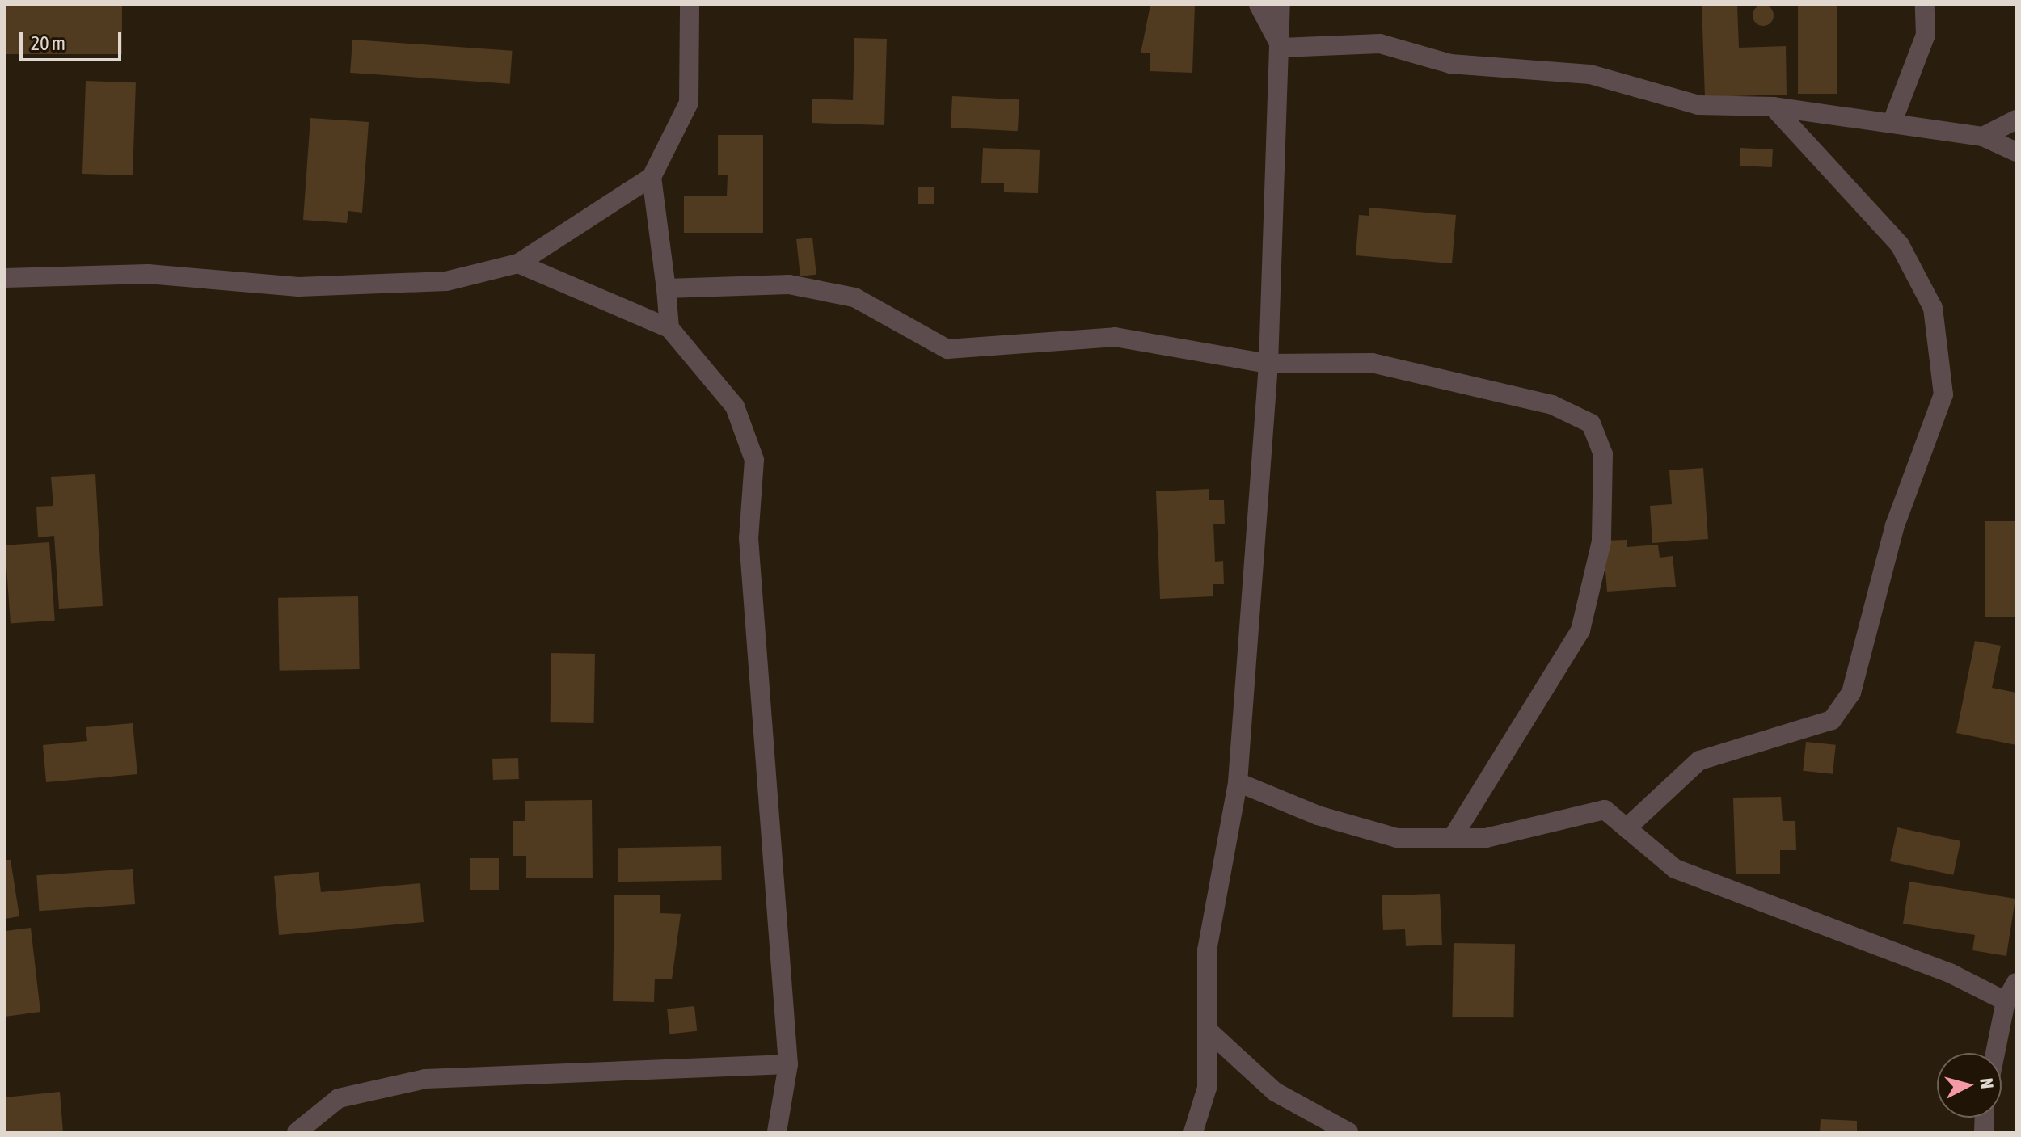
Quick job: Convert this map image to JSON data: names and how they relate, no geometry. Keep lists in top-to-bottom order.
{
  "scale_bar": "20 m",
  "north": "right"
}
